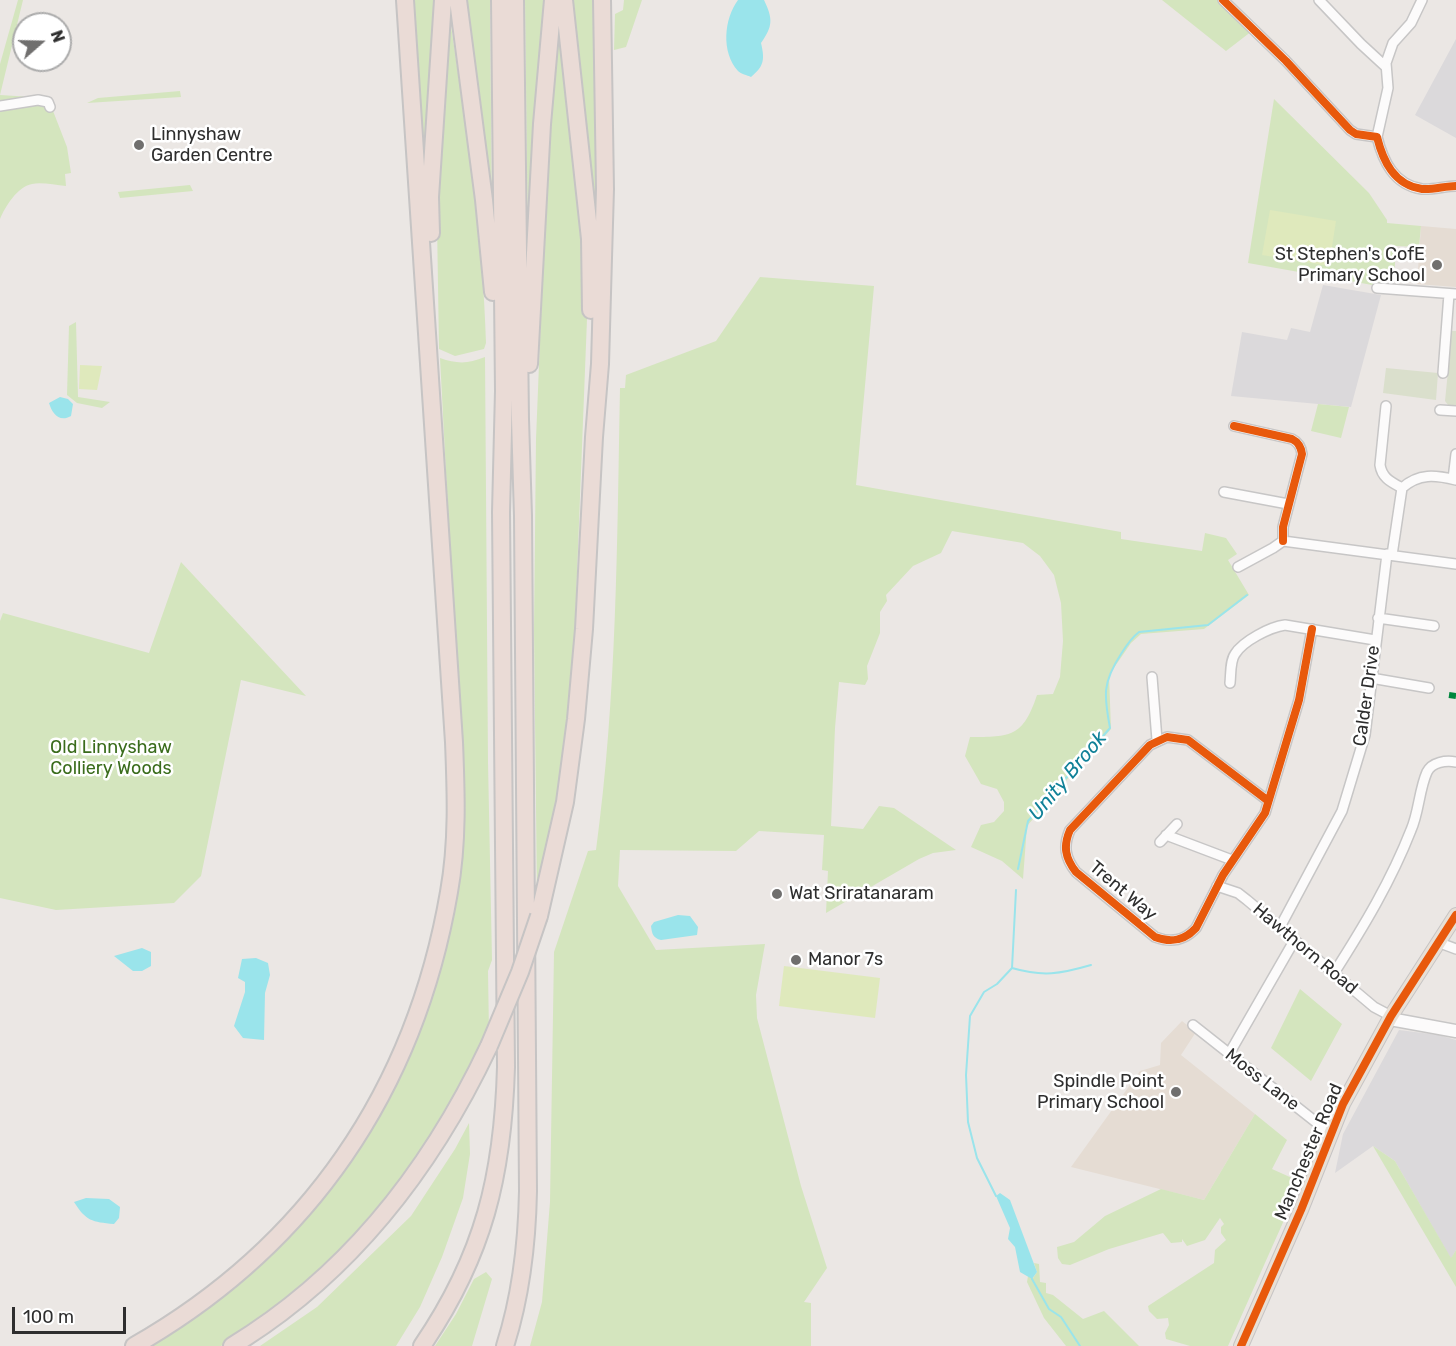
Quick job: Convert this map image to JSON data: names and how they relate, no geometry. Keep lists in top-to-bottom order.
{
  "streets": {
    "main road": ["Manchester Road"],
    "street": [
      "Calder Drive",
      "Trent Way",
      "Hawthorn Road",
      "Moss Lane"
    ]
  },
  "crossings": [
    ["Calder Drive", "Hawthorn Road"],
    ["Trent Way", "Hawthorn Road"],
    ["Hawthorn Road", "Manchester Road"],
    ["Moss Lane", "Manchester Road"]
  ],
  "water": ["Unity Brook"],
  "parks": ["Old Linnyshaw Colliery Woods"],
  "places": [
    "Linnyshaw Garden Centre",
    "St Stephen's CofE Primary School",
    "Wat Sriratanaram",
    "Manor 7s",
    "Spindle Point Primary School"
  ],
  "scale_bar": "100 m",
  "north": "right"
}
